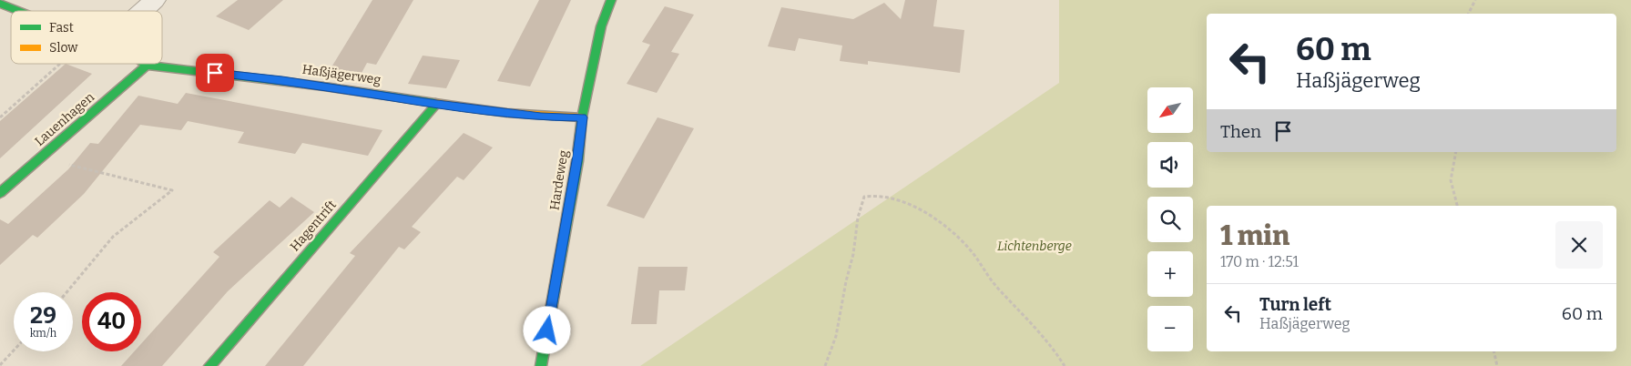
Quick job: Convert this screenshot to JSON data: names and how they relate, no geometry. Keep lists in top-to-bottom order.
{
  "streets": {
    "street": [
      "Haßjägerweg",
      "Lauenhagen",
      "Hardeweg",
      "Hagentrift"
    ]
  },
  "crossings": [
    ["Haßjägerweg", "Lauenhagen"],
    ["Haßjägerweg", "Hardeweg"],
    ["Haßjägerweg", "Hagentrift"]
  ],
  "parks": ["Lichtenberge"],
  "legend": ["Fast", "Slow"],
  "north": "bottom left",
  "page": {
    "turn": ["60 m", "Haßjägerweg"],
    "map_buttons": ["+", "−"],
    "then": "Then",
    "heading": ["1 min", "170 m · 12:51"],
    "list": [
      {
        "name": "Turn left",
        "note": "Haßjägerweg",
        "value": "60 m"
      }
    ],
    "speed": "29 km/h",
    "limit": "40"
  }
}
